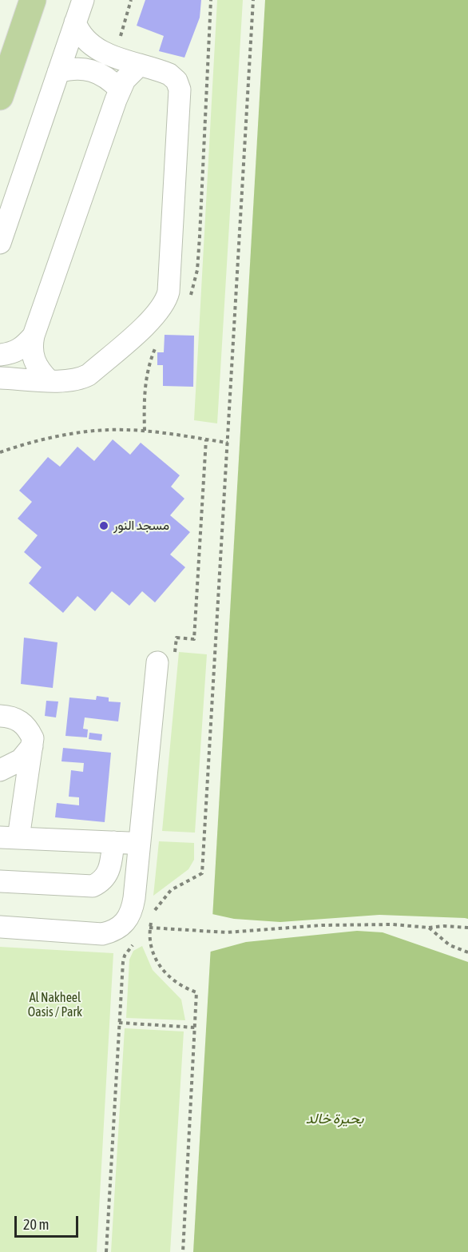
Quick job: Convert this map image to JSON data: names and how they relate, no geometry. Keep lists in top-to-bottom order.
{
  "water": ["بحيرة خالد"],
  "parks": ["Al Nakheel Oasis / Park"],
  "places": ["مسجد النور"],
  "scale_bar": "20 m"
}
